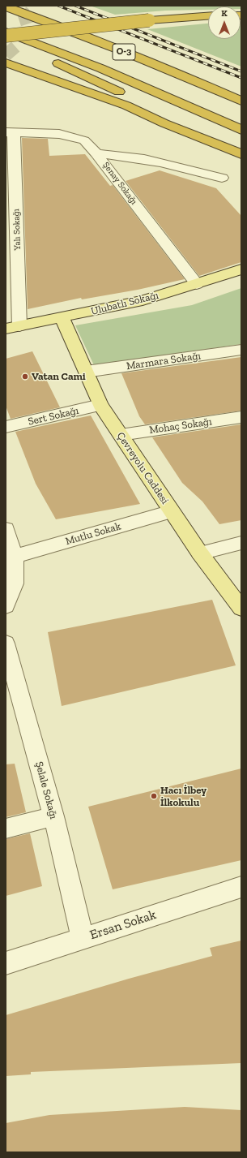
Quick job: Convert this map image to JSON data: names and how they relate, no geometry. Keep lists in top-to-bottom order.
{
  "streets": {
    "highway": ["O-3"],
    "main road": ["Ulubatlı Sokağı", "Çevreyolu Caddesi"],
    "street": [
      "Şenay Sokağı",
      "Yalı Sokağı",
      "Marmara Sokağı",
      "Sert Sokağı",
      "Mohaç Sokağı",
      "Mutlu Sokak",
      "Şelale Sokağı",
      "Ersan Sokak"
    ]
  },
  "crossings": [
    ["Şenay Sokağı", "Yalı Sokağı"],
    ["Şenay Sokağı", "Ulubatlı Sokağı"],
    ["Yalı Sokağı", "Ulubatlı Sokağı"],
    ["Ulubatlı Sokağı", "Çevreyolu Caddesi"],
    ["Marmara Sokağı", "Çevreyolu Caddesi"],
    ["Sert Sokağı", "Çevreyolu Caddesi"],
    ["Mohaç Sokağı", "Çevreyolu Caddesi"],
    ["Çevreyolu Caddesi", "Mutlu Sokak"],
    ["Şelale Sokağı", "Ersan Sokak"]
  ],
  "places": ["Vatan Cami", "Hacı İlbey İlkokulu"],
  "north": "top"
}
